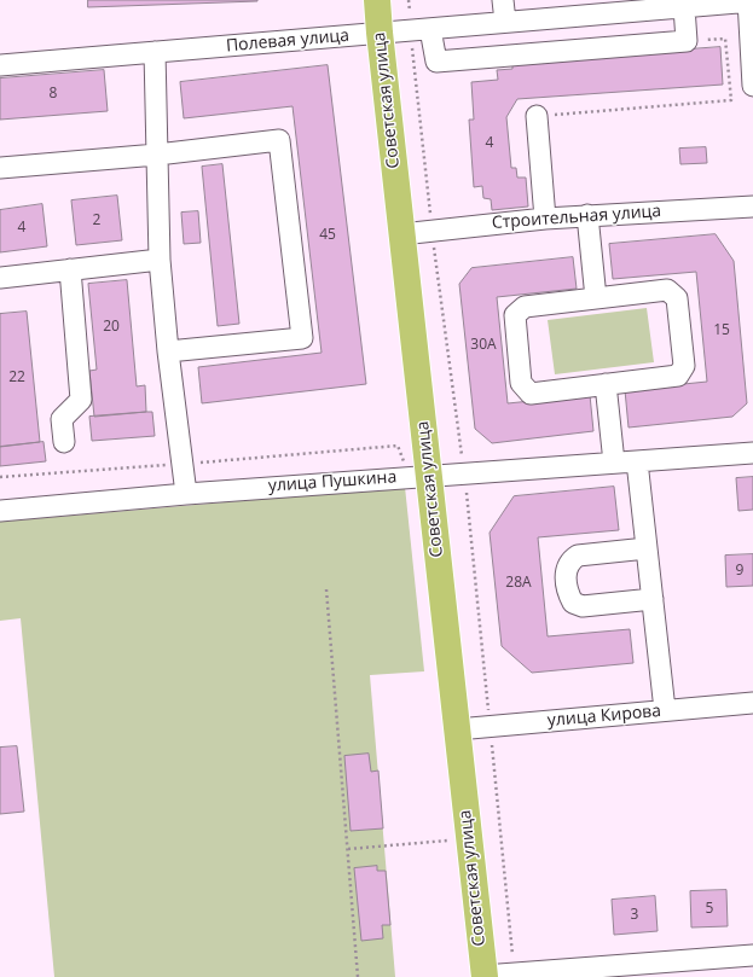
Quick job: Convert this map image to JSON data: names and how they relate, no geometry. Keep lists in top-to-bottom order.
{
  "streets": {
    "main road": ["Советская улица"],
    "street": [
      "Полевая улица",
      "Строительная улица",
      "улица Пушкина",
      "улица Кирова"
    ]
  },
  "crossings": [
    ["Полевая улица", "Советская улица"],
    ["Советская улица", "Строительная улица"],
    ["Советская улица", "улица Пушкина"],
    ["Советская улица", "улица Кирова"]
  ],
  "house_numbers": [
    "8",
    "4",
    "2",
    "4",
    "45",
    "20",
    "15",
    "30А",
    "22",
    "9",
    "28А",
    "5",
    "3"
  ]
}
